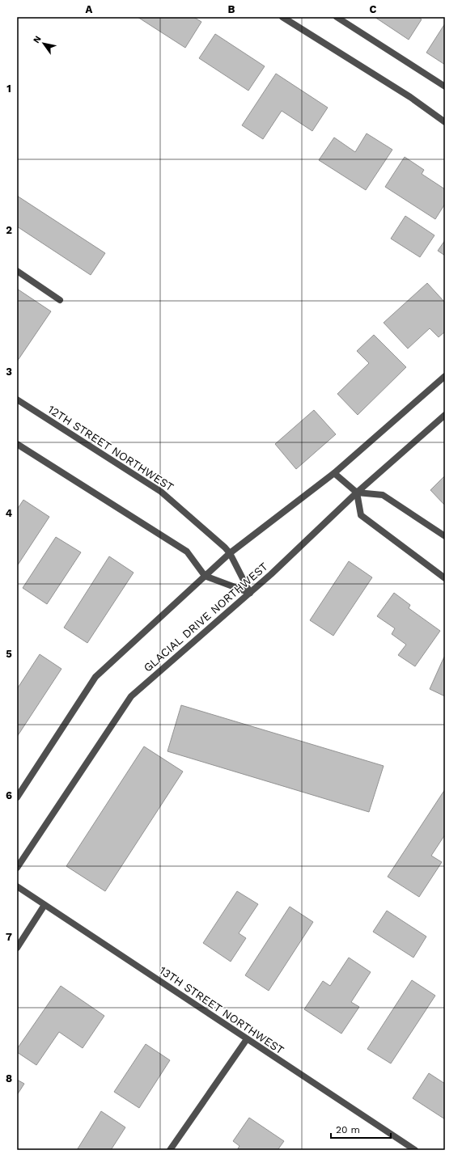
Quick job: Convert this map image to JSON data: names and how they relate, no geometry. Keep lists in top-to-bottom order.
{
  "streets": {
    "street": ["12TH STREET NORTHWEST", "GLACIAL DRIVE NORTHWEST", "13TH STREET NORTHWEST"]
  },
  "crossings": [
    ["12TH STREET NORTHWEST", "GLACIAL DRIVE NORTHWEST"]
  ],
  "scale_bar": "20 m",
  "north": "top left",
  "grid": {
    "columns": ["A", "B", "C"],
    "rows": [
      "1",
      "2",
      "3",
      "4",
      "5",
      "6",
      "7",
      "8"
    ]
  }
}
